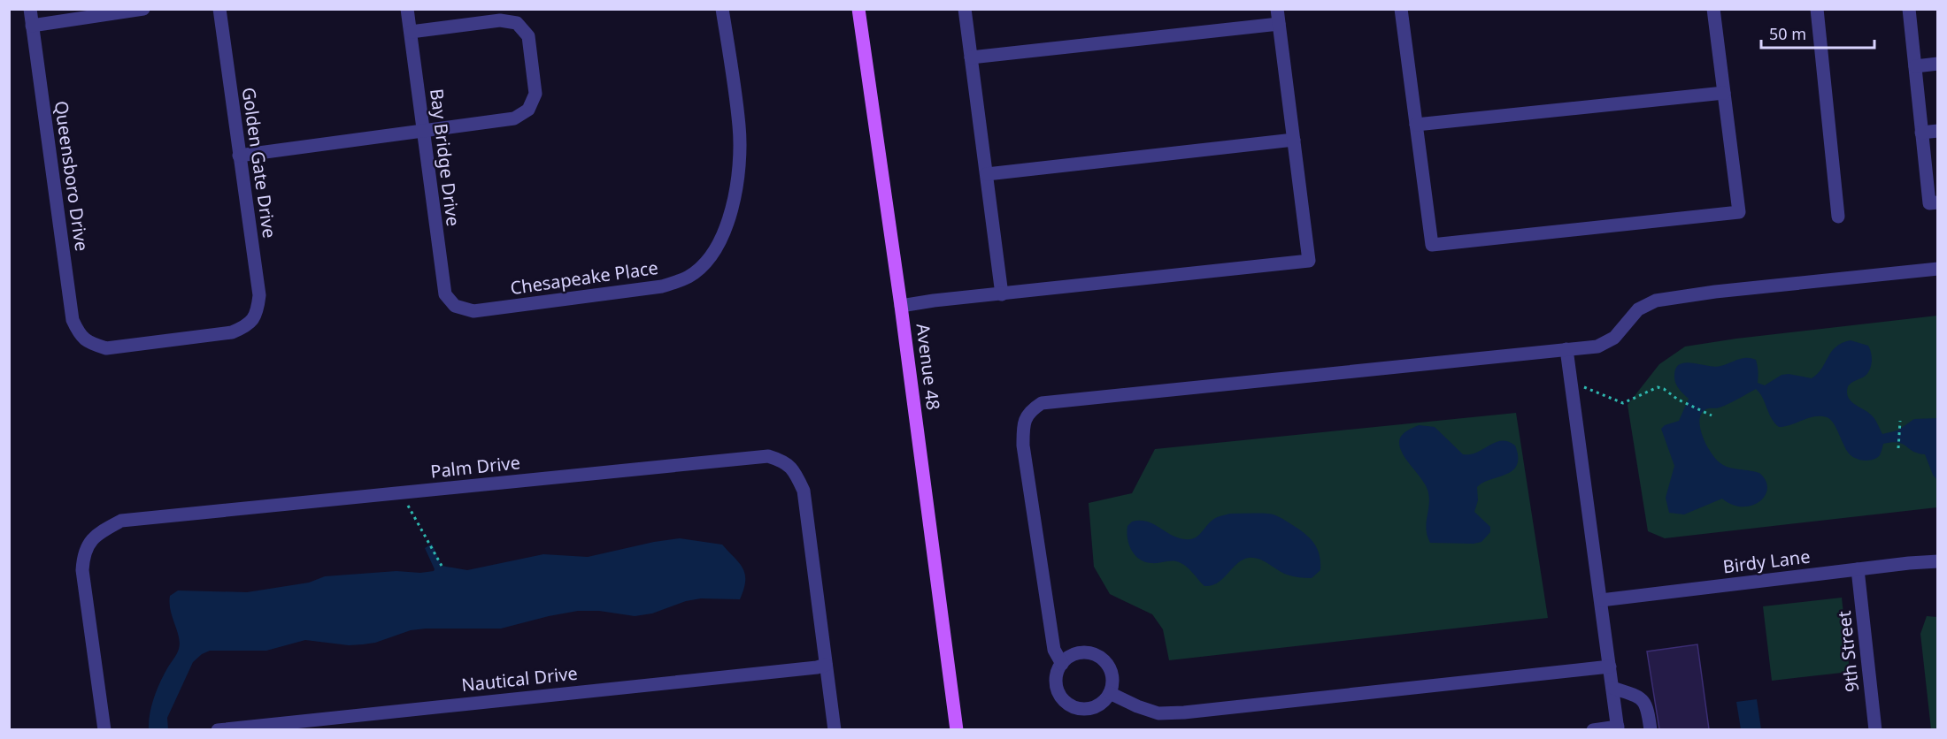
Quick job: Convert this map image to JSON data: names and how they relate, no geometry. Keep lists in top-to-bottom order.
{
  "streets": {
    "main road": ["Avenue 48"],
    "street": [
      "Bay Bridge Drive",
      "Golden Gate Drive",
      "Queensboro Drive",
      "Chesapeake Place",
      "Palm Drive",
      "Birdy Lane",
      "9th Street",
      "Nautical Drive"
    ]
  },
  "crossings": [
    ["Bay Bridge Drive", "Chesapeake Place"],
    ["Golden Gate Drive", "Queensboro Drive"],
    ["Palm Drive", "Nautical Drive"],
    ["Birdy Lane", "9th Street"]
  ],
  "scale_bar": "50 m"
}
